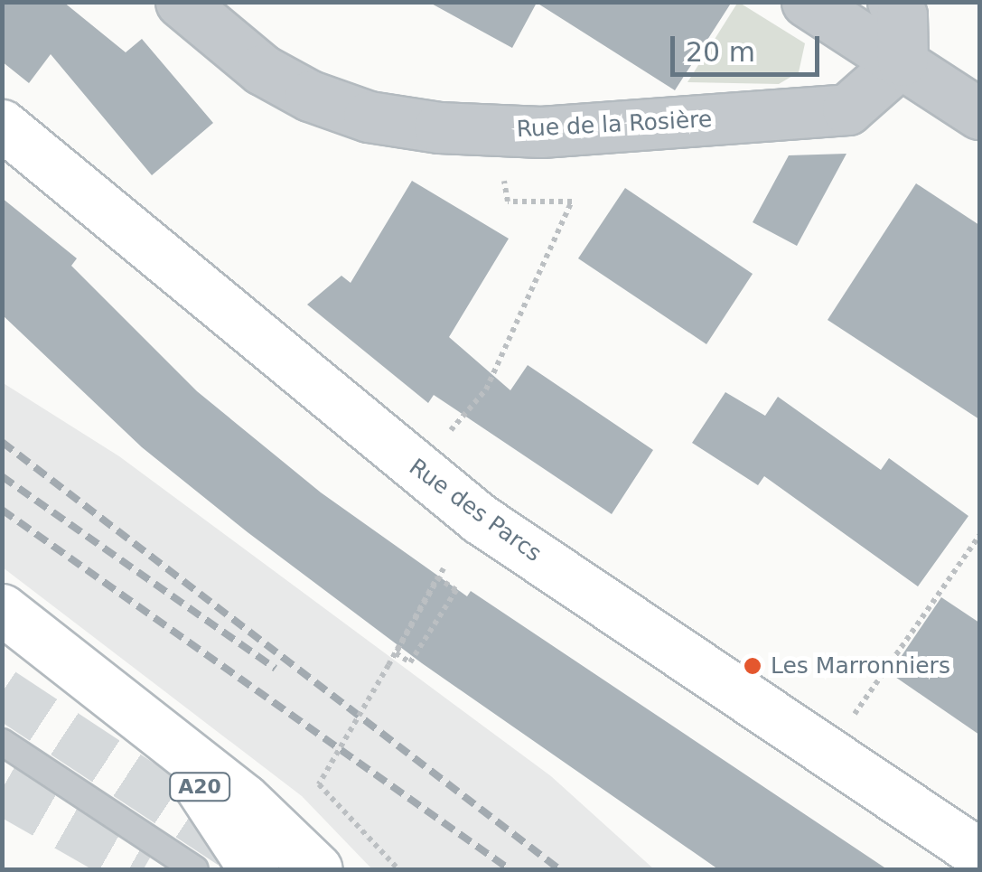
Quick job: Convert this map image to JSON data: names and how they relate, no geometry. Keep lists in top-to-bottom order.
{
  "streets": {
    "main road": ["Rue des Parcs", "A20"],
    "street": ["Rue de la Rosière"]
  },
  "places": ["Les Marronniers"],
  "scale_bar": "20 m"
}
